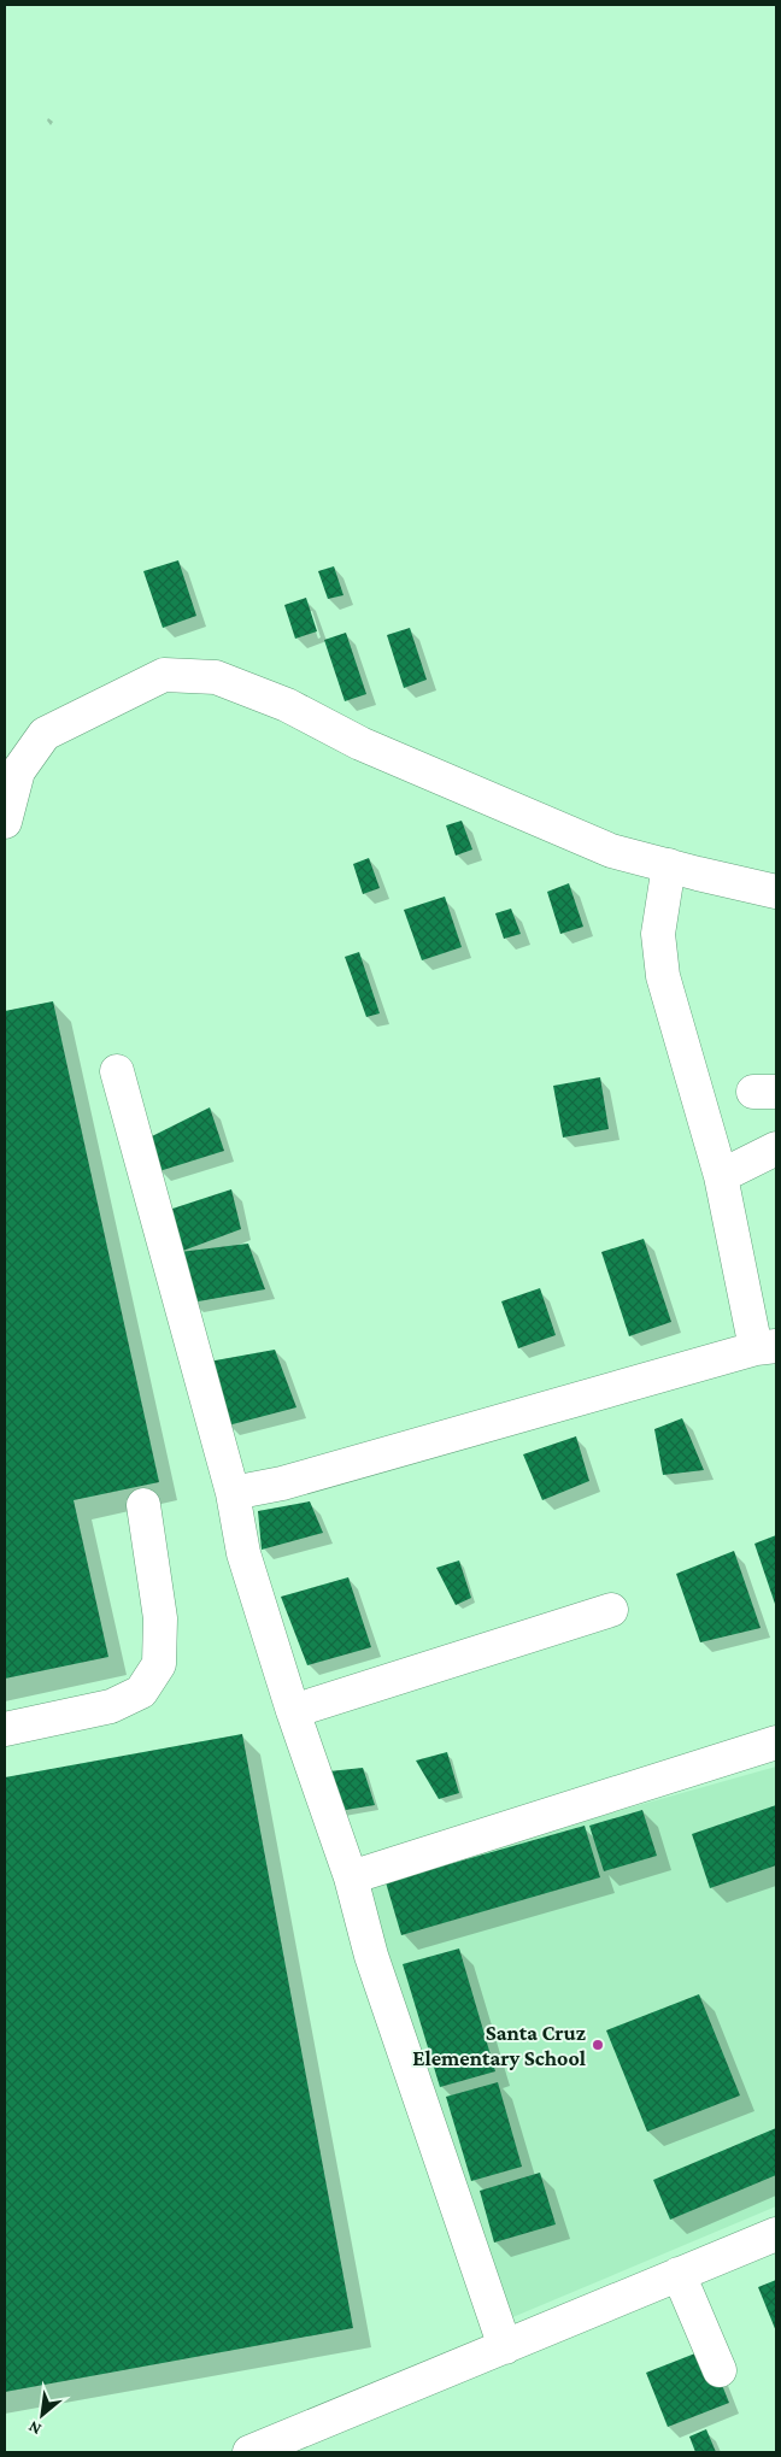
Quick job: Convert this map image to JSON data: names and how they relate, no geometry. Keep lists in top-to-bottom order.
{
  "places": ["Santa Cruz Elementary School"],
  "north": "bottom left"
}
